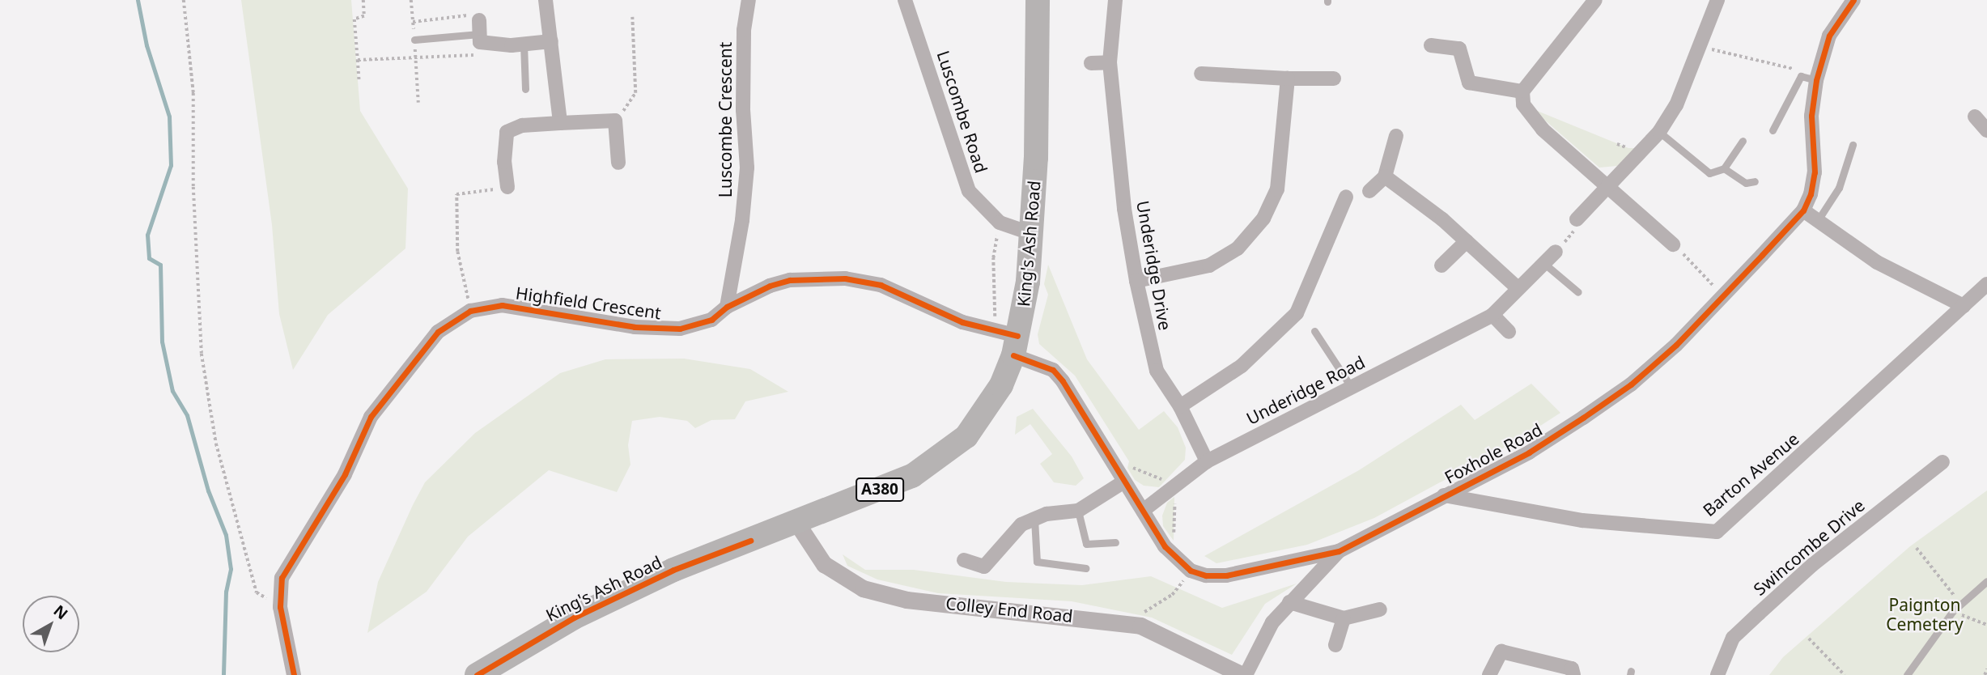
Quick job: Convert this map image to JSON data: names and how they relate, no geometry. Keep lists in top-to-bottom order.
{
  "streets": {
    "highway": ["King's Ash Road", "A380"],
    "street": [
      "Luscombe Road",
      "Luscombe Crescent",
      "Underidge Drive",
      "Highfield Crescent",
      "Underidge Road",
      "Foxhole Road",
      "Barton Avenue",
      "Swincombe Drive",
      "Colley End Road"
    ]
  },
  "crossings": [
    ["Luscombe Road", "King's Ash Road"],
    ["Luscombe Crescent", "Highfield Crescent"],
    ["King's Ash Road", "Highfield Crescent"],
    ["King's Ash Road", "Colley End Road"],
    ["Underidge Drive", "Underidge Road"],
    ["Foxhole Road", "Barton Avenue"]
  ],
  "parks": ["Paignton Cemetery"],
  "north": "top right"
}
